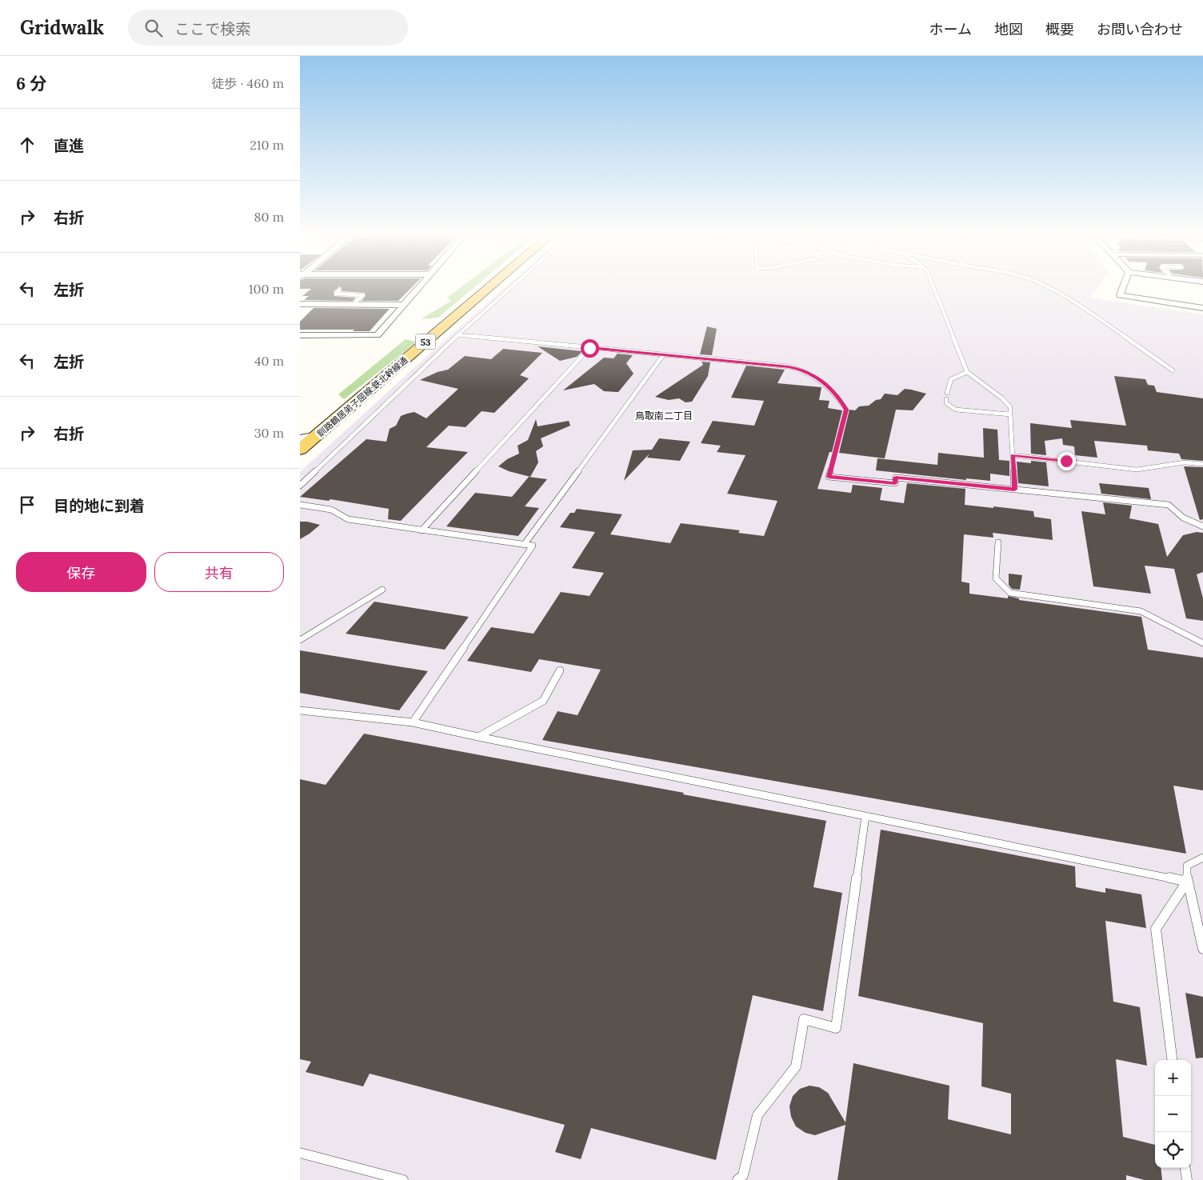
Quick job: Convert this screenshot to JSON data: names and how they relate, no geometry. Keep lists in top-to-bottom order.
{
  "streets": {
    "main road": ["53", "釧路鶴居弟子屈線:鉄北幹線通"]
  },
  "districts": ["鳥取南二丁目"],
  "page": {
    "header": "Gridwalk",
    "search": "ここで検索",
    "nav": [
      "ホーム",
      "地図",
      "概要",
      "お問い合わせ"
    ],
    "heading": ["6 分", "徒歩 · 460 m"],
    "list": [
      ["直進", "210 m"],
      ["右折", "80 m"],
      ["左折", "100 m"],
      ["左折", "40 m"],
      ["右折", "30 m"],
      "目的地に到着"
    ],
    "buttons": ["保存", "共有"],
    "map_buttons": ["+", "−"]
  }
}
